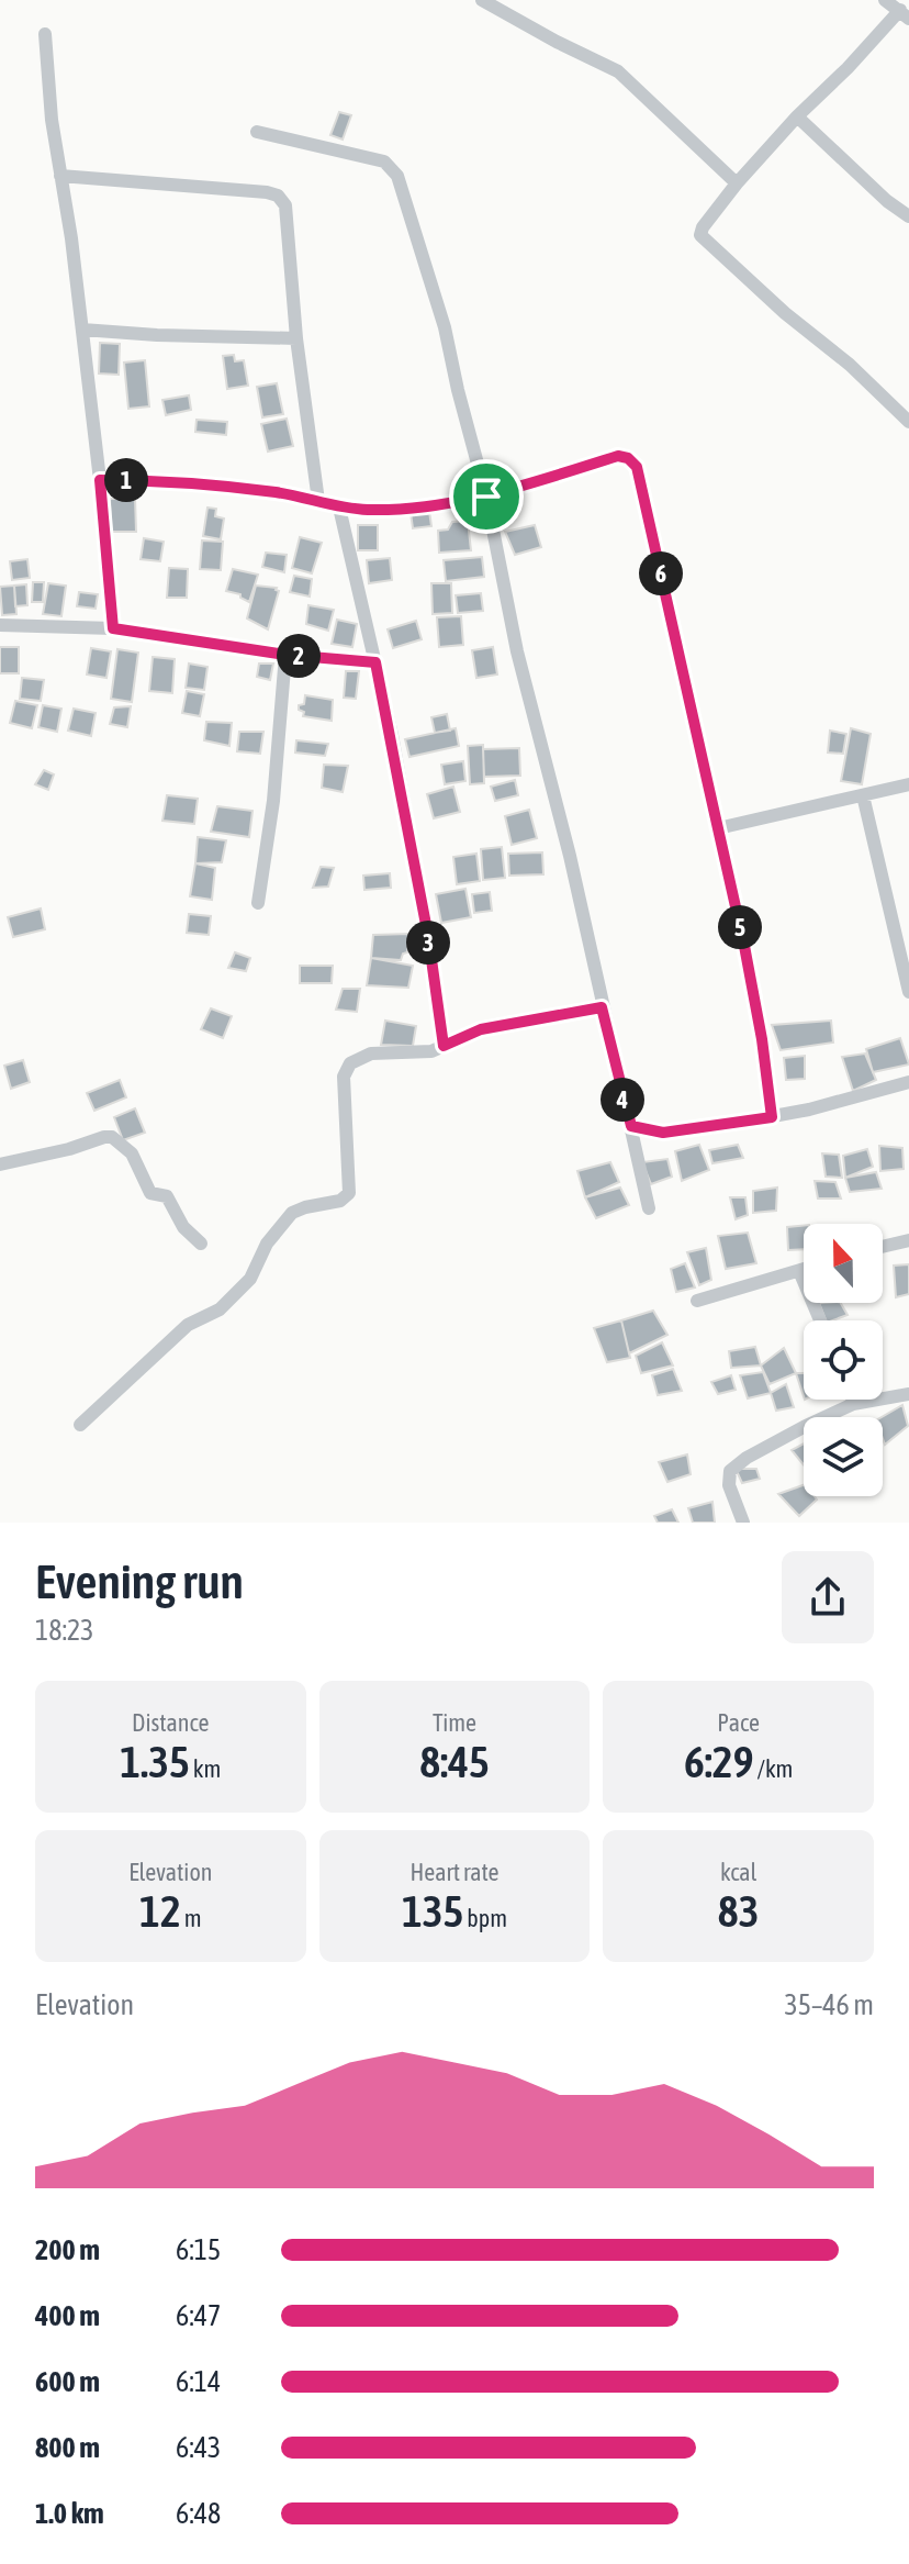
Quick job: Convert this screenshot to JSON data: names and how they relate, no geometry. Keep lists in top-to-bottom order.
{
  "north": "top",
  "page": {
    "pins": [
      "1",
      "6",
      "2",
      "5",
      "3",
      "4"
    ],
    "heading": ["Evening run", "18:23"],
    "stats": [
      ["Distance", "1.35 km"],
      ["Time", "8:45"],
      ["Pace", "6:29 /km"],
      ["Elevation", "12 m"],
      ["Heart rate", "135 bpm"],
      ["kcal", "83"]
    ],
    "chart": ["Elevation", "35–46 m"],
    "list": [
      {
        "name": "200 m",
        "note": "6:15"
      },
      {
        "name": "400 m",
        "note": "6:47"
      },
      {
        "name": "600 m",
        "note": "6:14"
      },
      {
        "name": "800 m",
        "note": "6:43"
      },
      {
        "name": "1.0 km",
        "note": "6:48"
      }
    ]
  }
}
